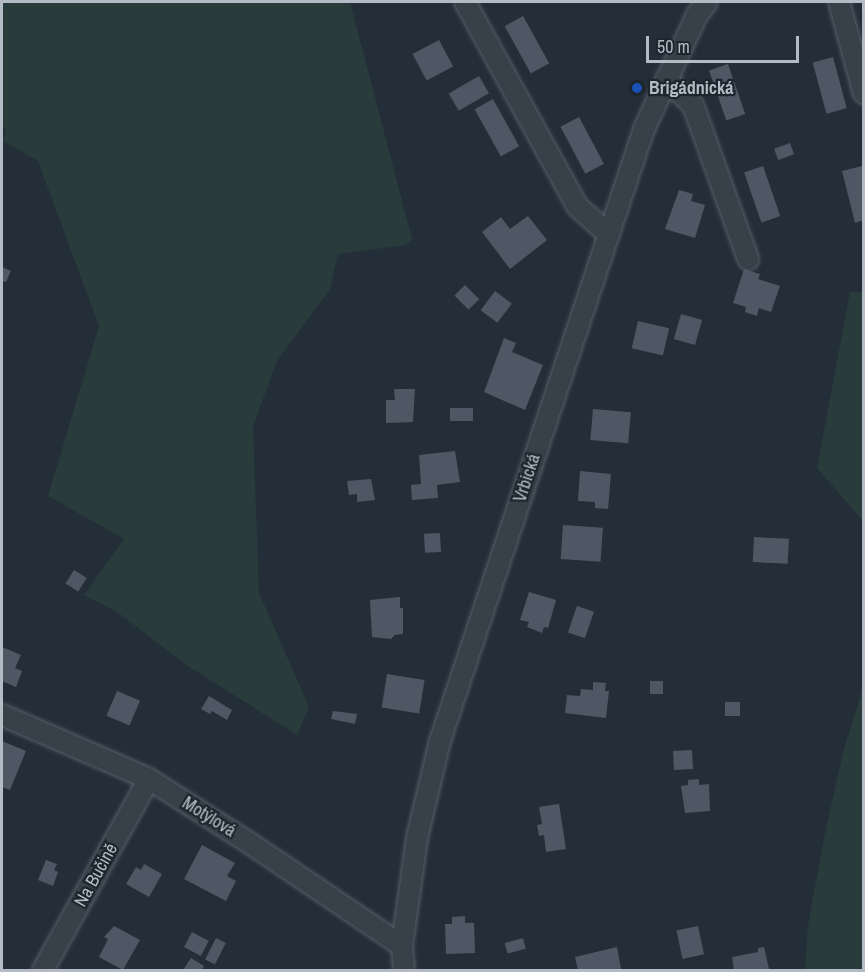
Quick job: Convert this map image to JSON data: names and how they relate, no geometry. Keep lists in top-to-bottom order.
{
  "streets": {
    "street": ["Vrbická", "Motýlová", "Na Bučině"]
  },
  "crossings": [
    ["Vrbická", "Motýlová"],
    ["Motýlová", "Na Bučině"]
  ],
  "places": ["Brigádnická"],
  "scale_bar": "50 m"
}
